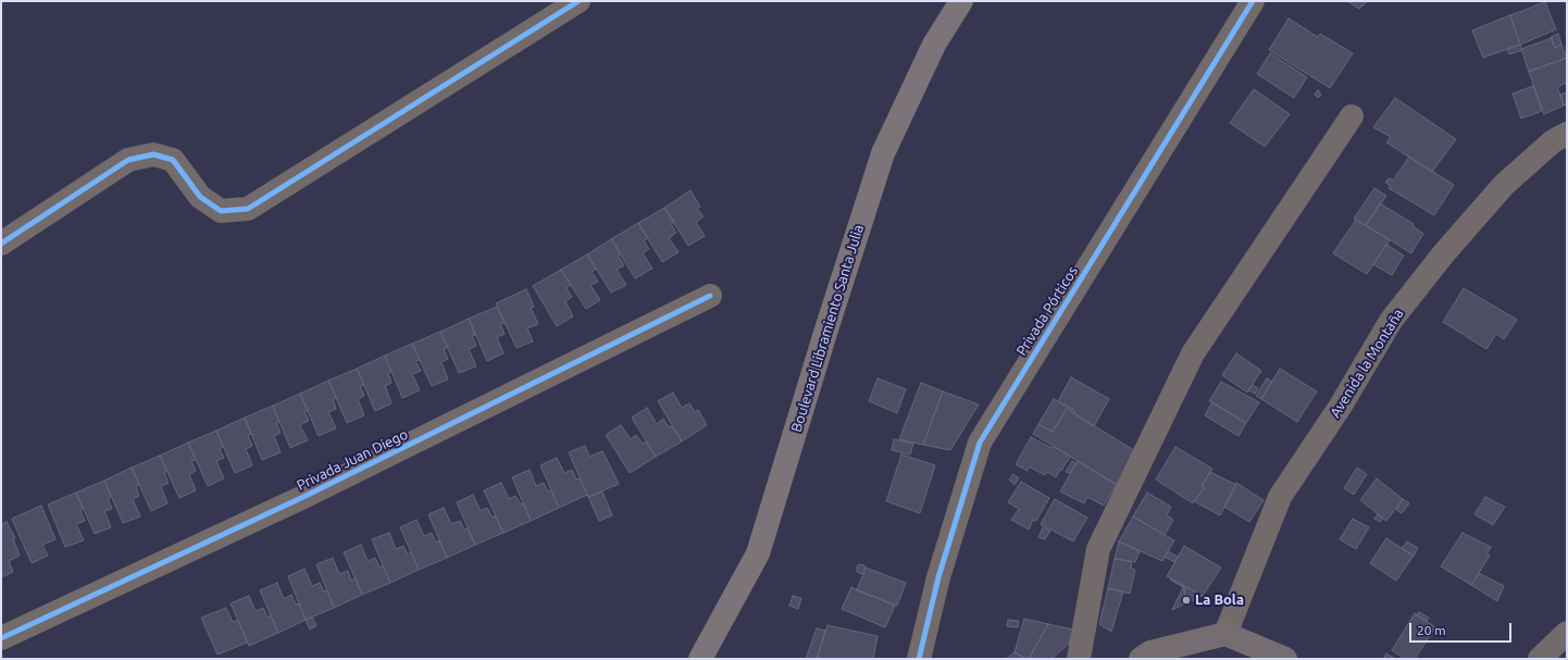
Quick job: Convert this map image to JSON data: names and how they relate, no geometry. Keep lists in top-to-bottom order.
{
  "streets": {
    "main road": ["Boulevard Libramiento Santa Julia"],
    "street": ["Privada Pórticos", "Avenida la Montaña", "Privada Juan Diego"]
  },
  "places": ["La Bola"],
  "scale_bar": "20 m"
}
